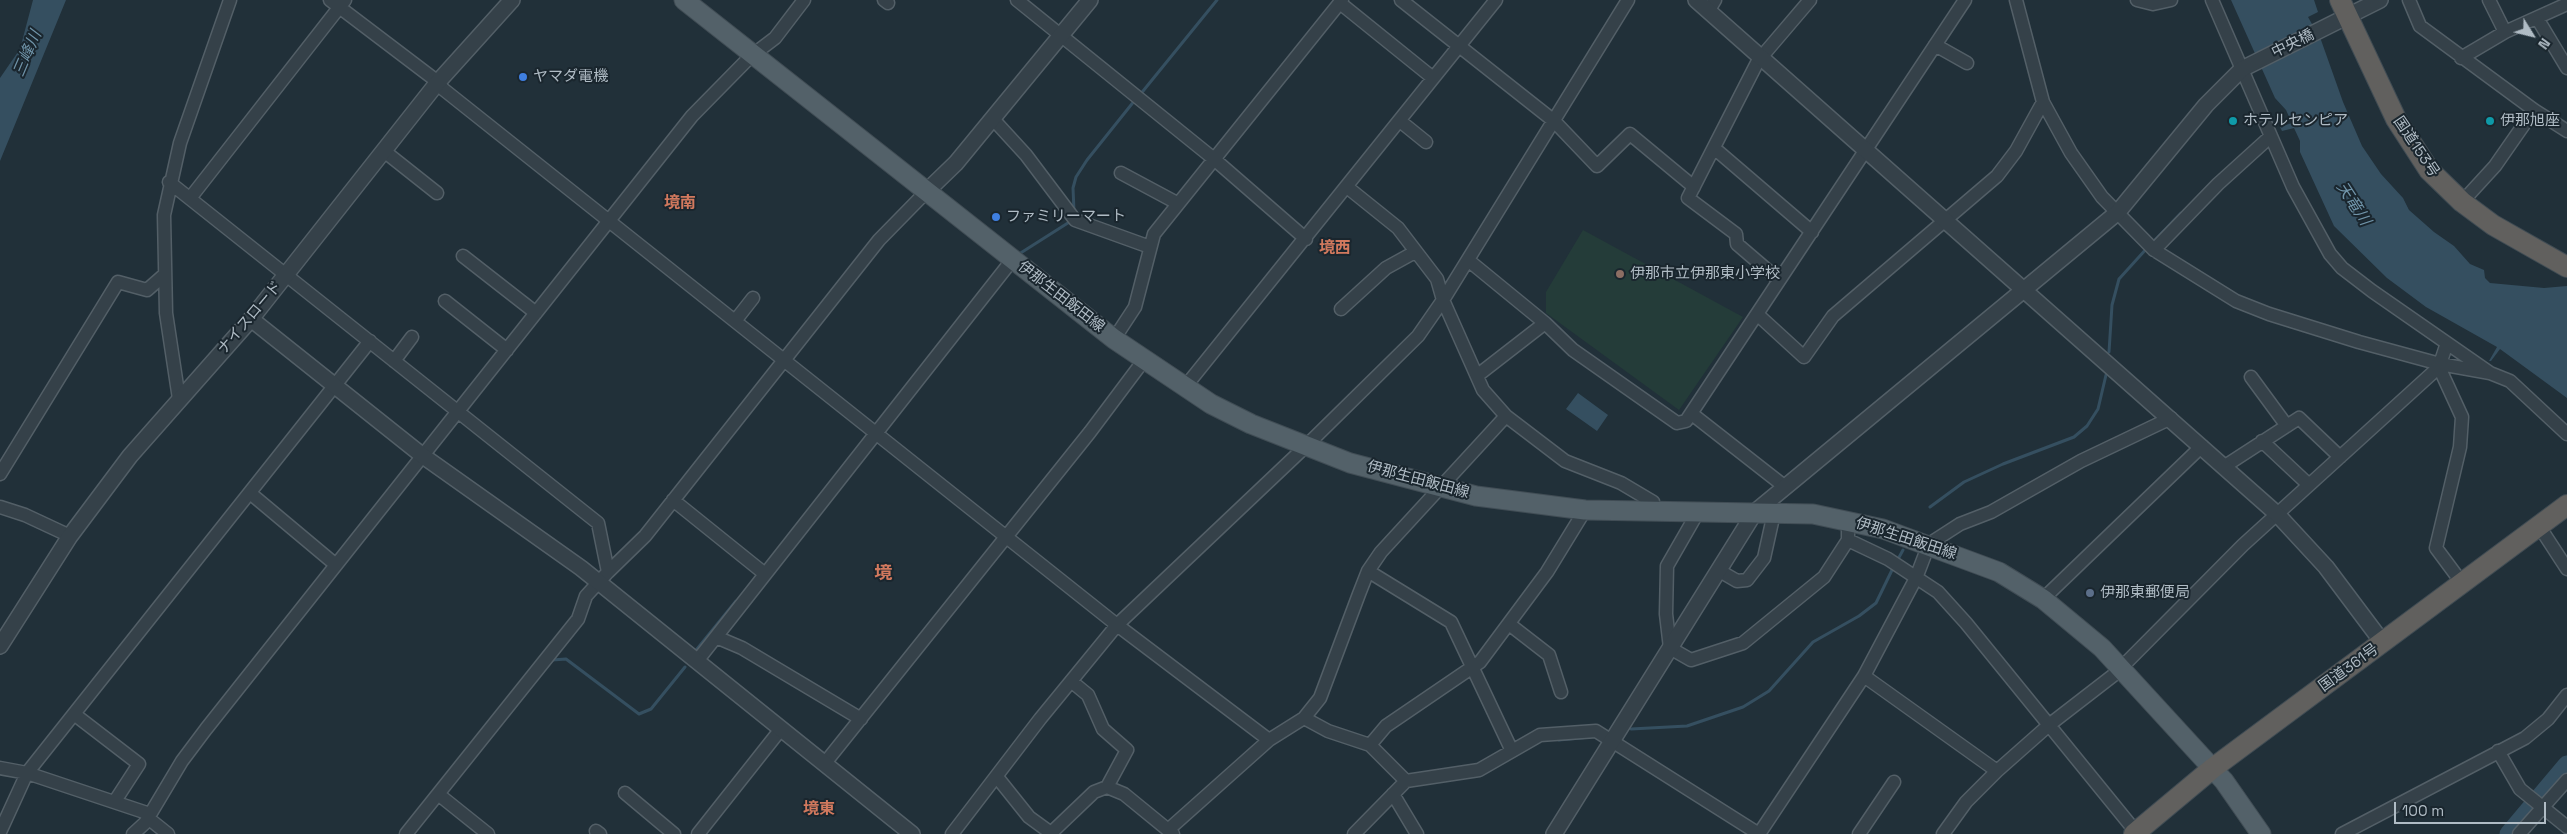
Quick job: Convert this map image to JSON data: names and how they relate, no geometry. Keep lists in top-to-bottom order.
{
  "streets": {
    "highway": ["国道153号", "国道361号"],
    "main road": ["伊那生田飯田線"],
    "street": ["中央橋", "ナイスロード"]
  },
  "crossings": [
    ["中央橋", "国道153号"],
    ["中央橋", "伊那生田飯田線"],
    ["伊那生田飯田線", "国道361号"]
  ],
  "districts": [
    "境南",
    "境西",
    "境",
    "境東"
  ],
  "water": ["三峰川", "天竜川"],
  "places": [
    "ヤマダ電機",
    "ホテルセンピア",
    "伊那旭座",
    "ファミリーマート",
    "伊那市立伊那東小学校",
    "伊那東郵便局"
  ],
  "scale_bar": "100 m",
  "north": "bottom right"
}
